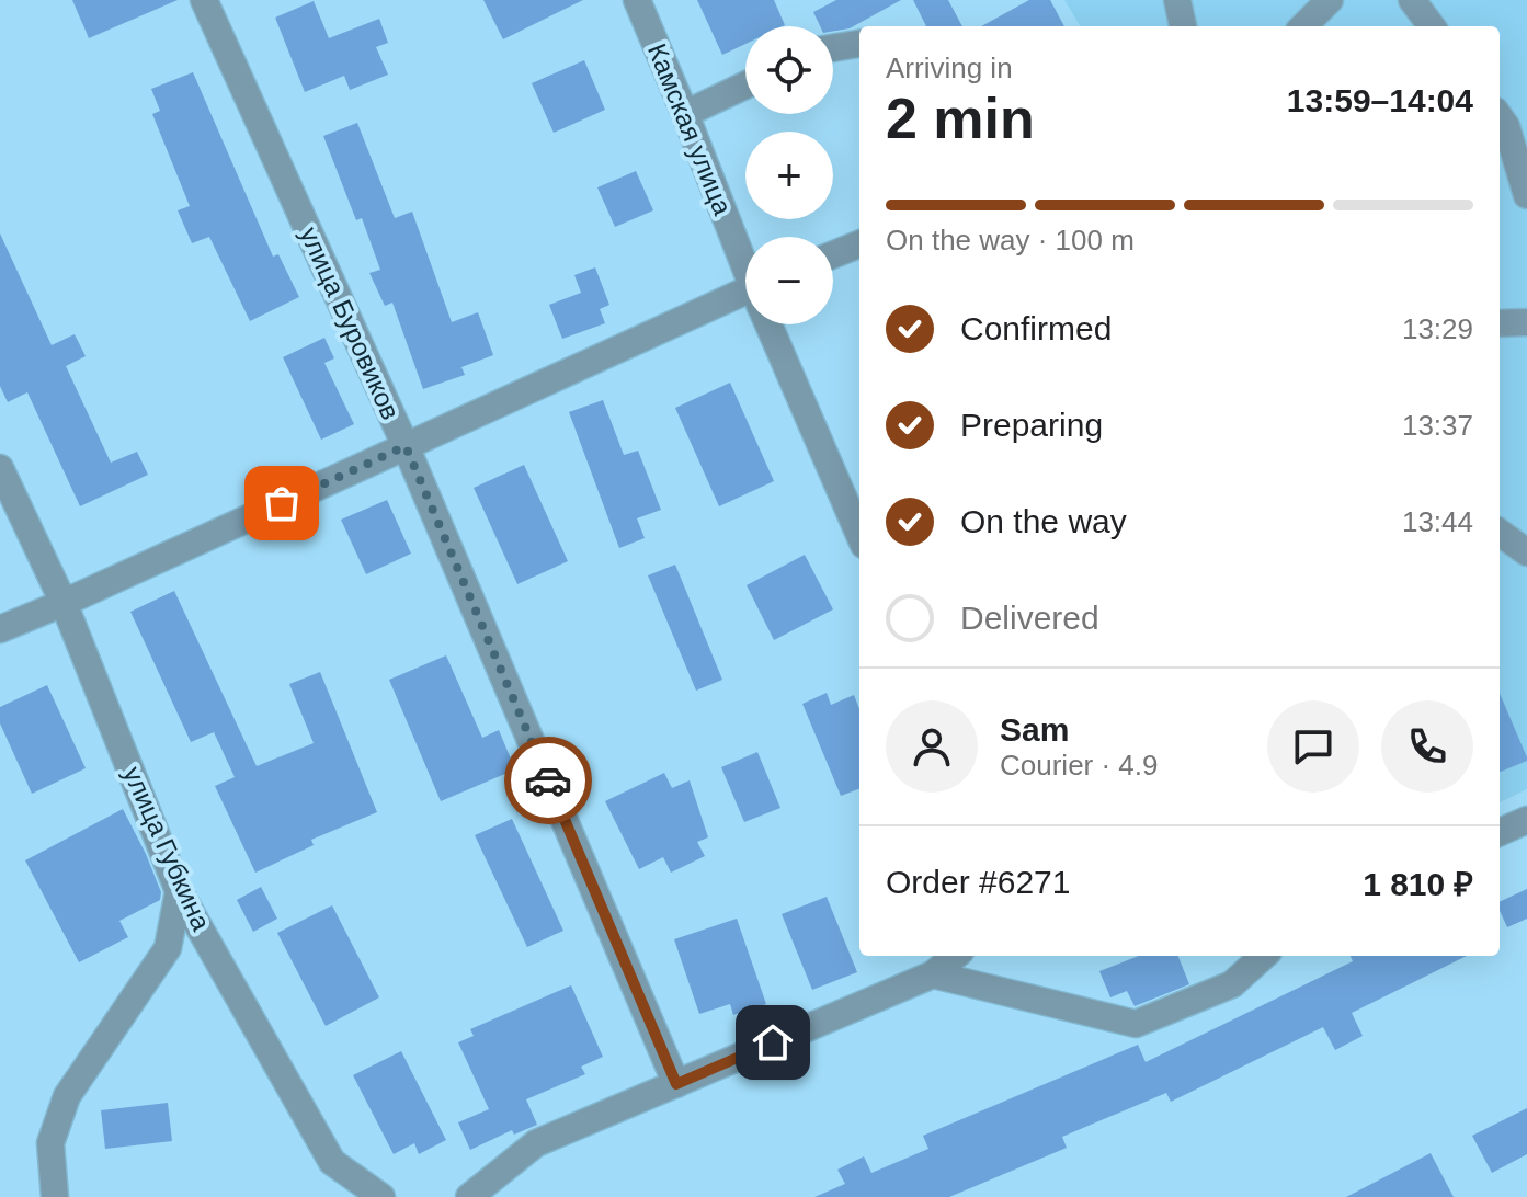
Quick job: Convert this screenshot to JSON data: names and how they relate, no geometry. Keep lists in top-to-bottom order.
{
  "streets": {
    "street": ["Камская улица", "улица Буровиков", "улица Губкина"]
  },
  "page": {
    "map_buttons": ["+", "−"],
    "heading": ["2 min", "Arriving in", "13:59–14:04"],
    "panel": [
      "Sam",
      "Courier · 4.9",
      "Order #6271",
      "1 810 ₽"
    ],
    "bar": "On the way · 100 m",
    "list": [
      ["Confirmed", "13:29"],
      ["Preparing", "13:37"],
      ["On the way", "13:44"],
      "Delivered"
    ]
  }
}
